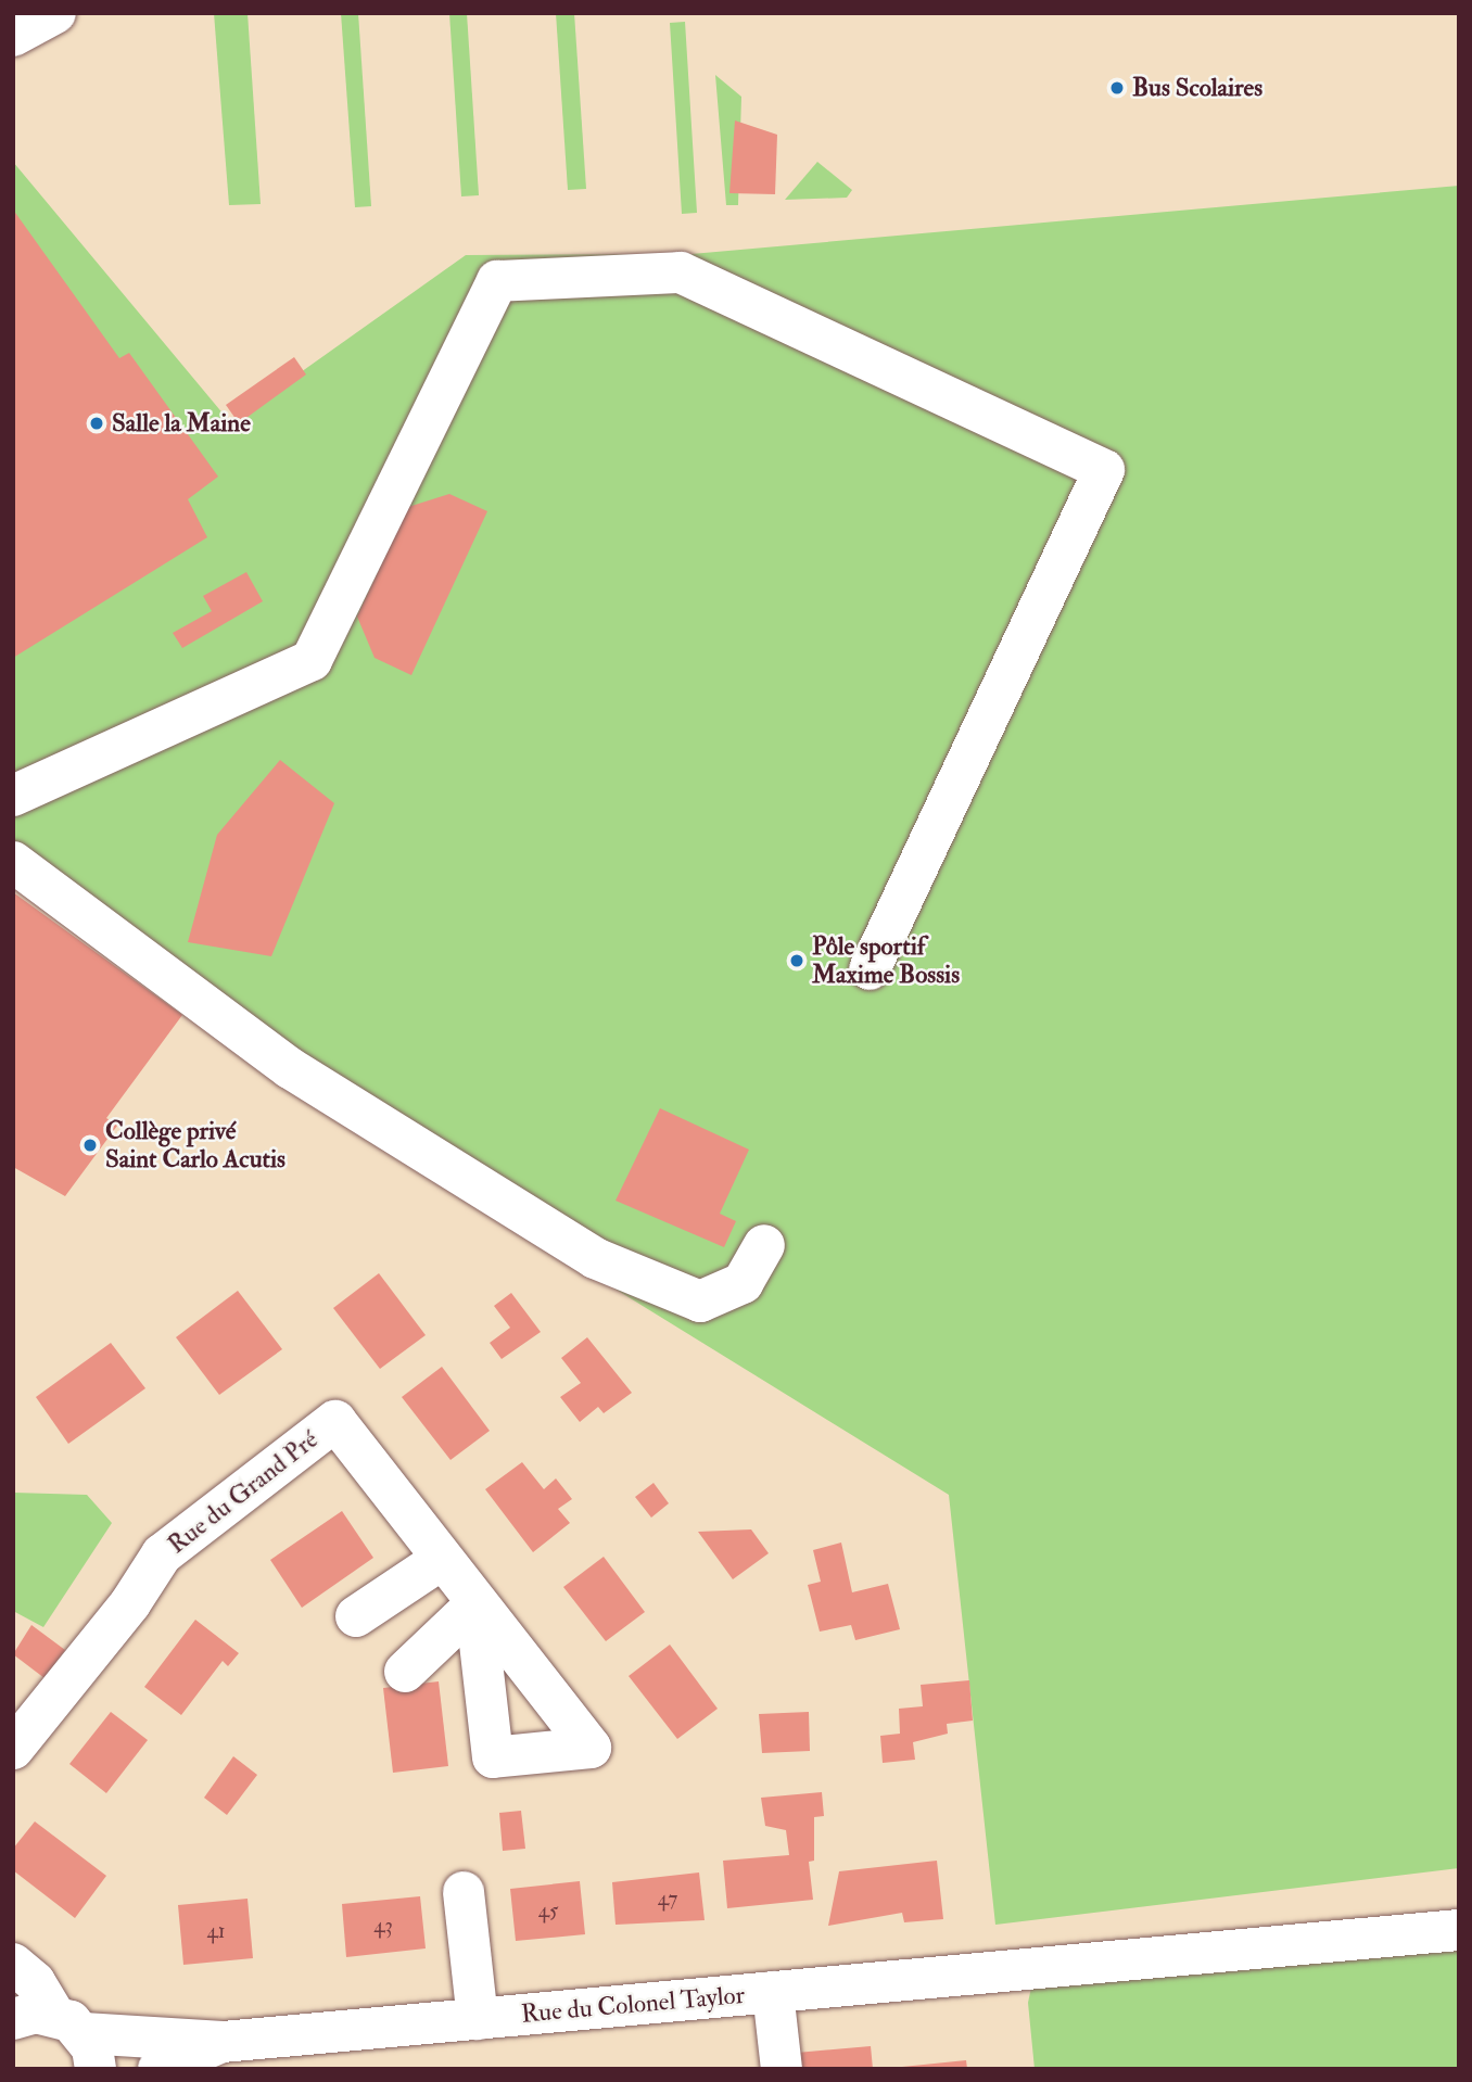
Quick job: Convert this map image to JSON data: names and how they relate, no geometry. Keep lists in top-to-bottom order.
{
  "streets": {
    "main road": ["Rue du Grand Pré", "Rue du Colonel Taylor"]
  },
  "places": [
    "Bus Scolaires",
    "Salle la Maine",
    "Pôle sportif Maxime Bossis",
    "Collège privé Saint Carlo Acutis"
  ],
  "house_numbers": [
    "47",
    "45",
    "43",
    "41"
  ]
}
